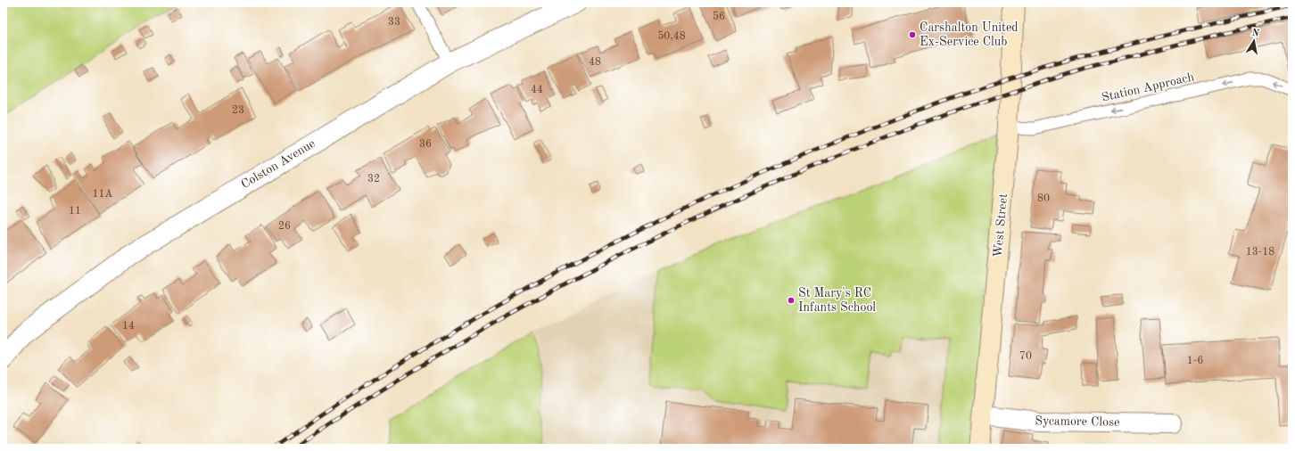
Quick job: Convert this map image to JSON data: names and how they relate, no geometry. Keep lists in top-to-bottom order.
{
  "streets": {
    "main road": ["West Street"],
    "street": ["Colston Avenue", "Sycamore Close"],
    "lane": ["Station Approach"]
  },
  "crossings": [
    ["Station Approach", "West Street"],
    ["West Street", "Sycamore Close"]
  ],
  "one_way": ["Station Approach"],
  "places": ["Carshalton United Ex-Service Club", "St Mary's RC Infants School"],
  "house_numbers": [
    "56",
    "33",
    "50,48",
    "48",
    "44",
    "23",
    "36",
    "32",
    "11A",
    "80",
    "11",
    "26",
    "13-18",
    "14",
    "70",
    "1-6"
  ],
  "north": "top"
}
